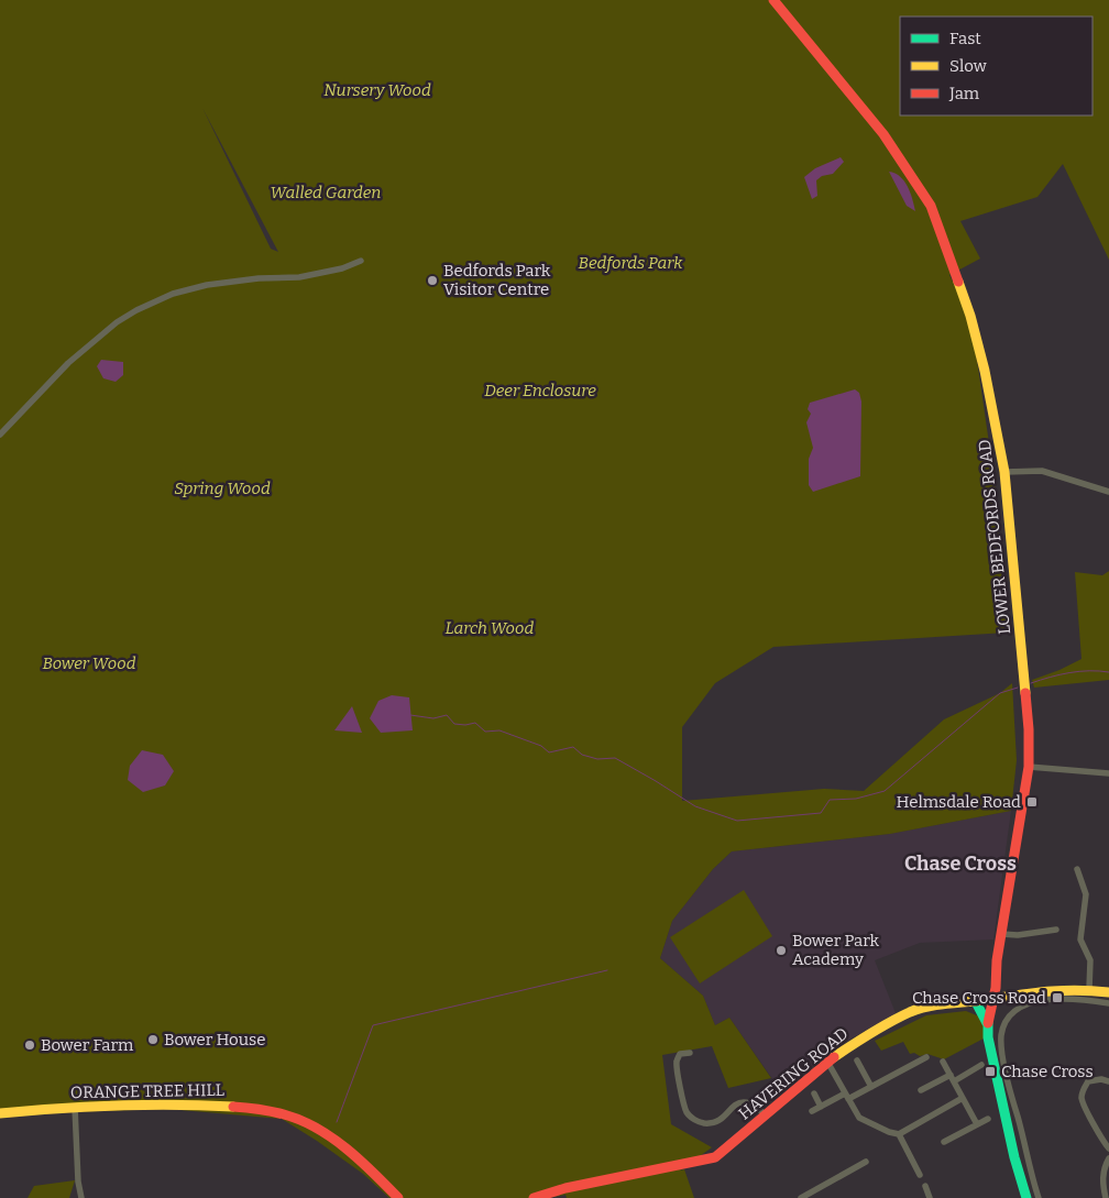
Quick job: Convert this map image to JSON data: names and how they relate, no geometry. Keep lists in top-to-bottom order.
{
  "streets": {
    "main road": ["LOWER BEDFORDS ROAD", "HAVERING ROAD", "ORANGE TREE HILL"]
  },
  "crossings": [
    ["LOWER BEDFORDS ROAD", "HAVERING ROAD"]
  ],
  "districts": ["Chase Cross"],
  "parks": [
    "Nursery Wood",
    "Walled Garden",
    "Bedfords Park",
    "Deer Enclosure",
    "Spring Wood",
    "Larch Wood",
    "Bower Wood"
  ],
  "places": {
    "other": [
      "Bedfords Park Visitor Centre",
      "Bower Park Academy",
      "Bower House",
      "Bower Farm"
    ],
    "transit": ["Helmsdale Road", "Chase Cross Road", "Chase Cross"]
  },
  "legend": ["Fast", "Slow", "Jam"]
}
